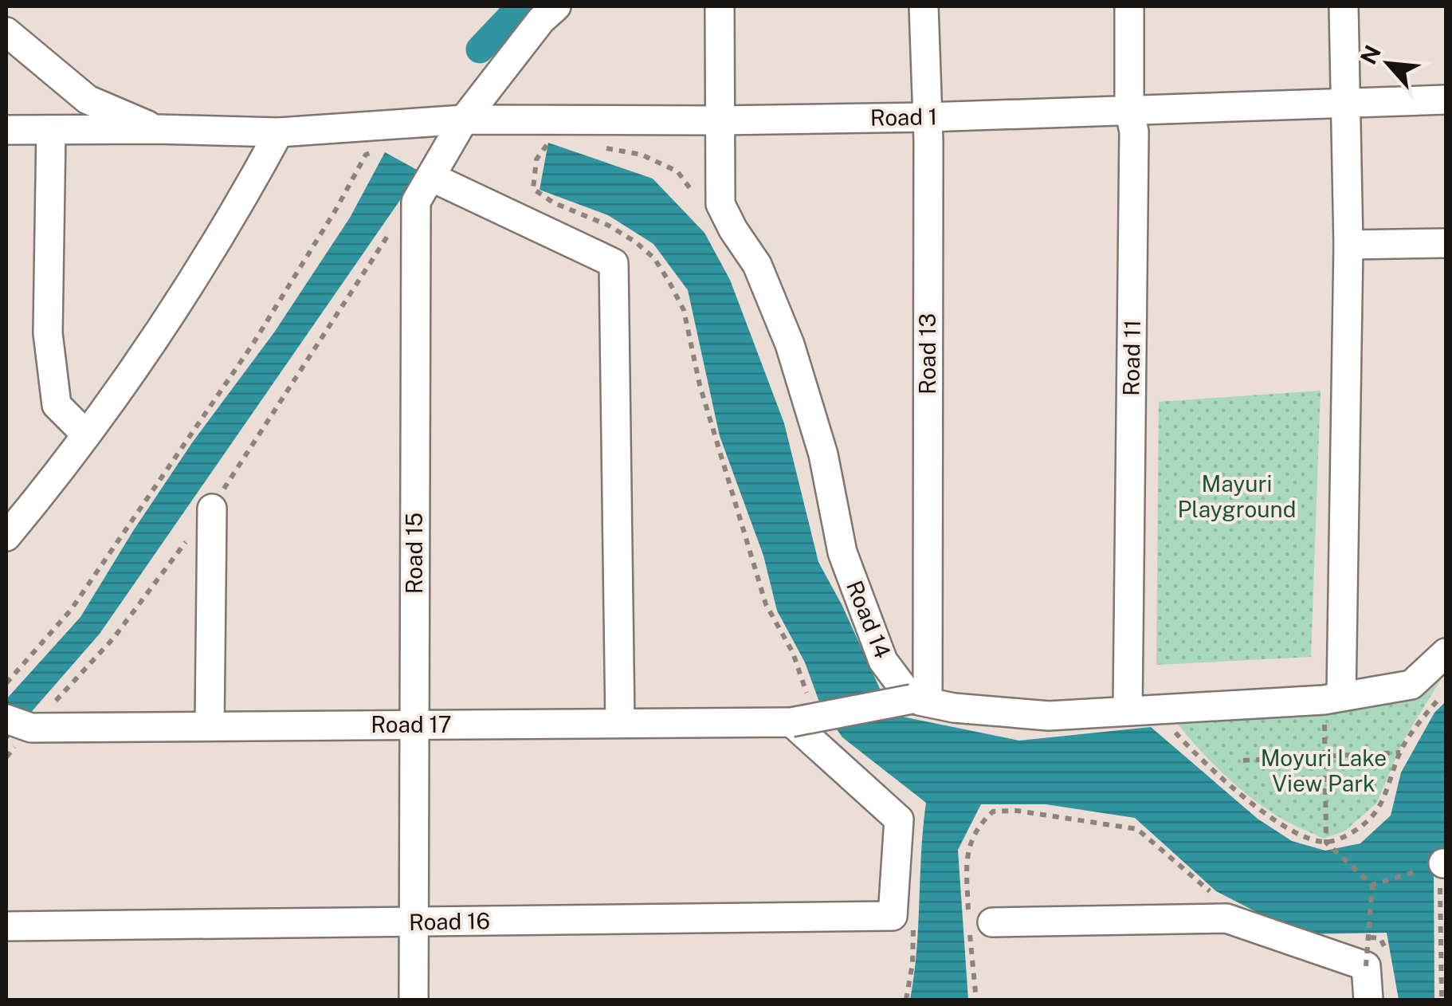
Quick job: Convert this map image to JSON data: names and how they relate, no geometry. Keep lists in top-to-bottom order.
{
  "streets": {
    "street": [
      "Road 1",
      "Road 13",
      "Road 11",
      "Road 15",
      "Road 14",
      "Road 17",
      "Road 16"
    ]
  },
  "crossings": [
    ["Road 1", "Road 13"],
    ["Road 1", "Road 11"],
    ["Road 1", "Road 15"],
    ["Road 1", "Road 14"],
    ["Road 13", "Road 14"],
    ["Road 13", "Road 17"],
    ["Road 15", "Road 17"],
    ["Road 15", "Road 16"],
    ["Road 14", "Road 17"]
  ],
  "parks": ["Mayuri Playground", "Moyuri Lake View Park"],
  "north": "top left"
}
